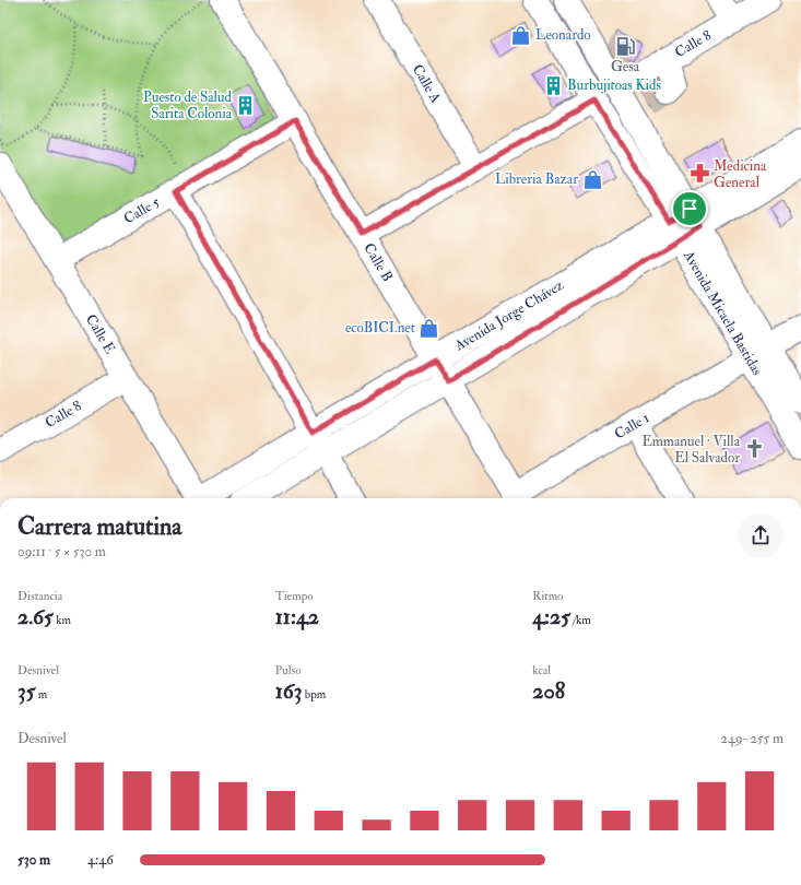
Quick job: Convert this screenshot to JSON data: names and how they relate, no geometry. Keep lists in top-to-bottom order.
{
  "streets": {
    "street": [
      "Calle 8",
      "Calle A",
      "Calle 5",
      "Calle B",
      "Avenida Micaela Bastidas",
      "Avenida Jorge Chávez",
      "Calle E",
      "Calle 1"
    ]
  },
  "crossings": [
    ["Calle 8", "Avenida Micaela Bastidas"],
    ["Calle 8", "Calle E"],
    ["Calle 5", "Calle B"],
    ["Calle 5", "Calle E"],
    ["Calle B", "Avenida Jorge Chávez"],
    ["Calle B", "Calle 1"],
    ["Avenida Micaela Bastidas", "Avenida Jorge Chávez"],
    ["Avenida Micaela Bastidas", "Calle 1"]
  ],
  "places": {
    "shop": ["Leonardo", "Libreria Bazar", "ecoBICI.net"],
    "fuel station": ["Gesa"],
    "building": ["Burbujitoas Kids", "Puesto de Salud Sarita Colonia"],
    "pharmacy": ["Medicina General"],
    "church": ["Emmanuel · Villa El Salvador"]
  },
  "page": {
    "heading": ["Carrera matutina", "09:11 · 5 × 530 m"],
    "stats": [
      ["Distancia", "2.65 km"],
      ["Tiempo", "11:42"],
      ["Ritmo", "4:25 /km"],
      ["Desnivel", "35 m"],
      ["Pulso", "163 bpm"],
      ["kcal", "208"]
    ],
    "chart": ["Desnivel", "249–255 m"],
    "list": [
      {
        "name": "530 m",
        "note": "4:46"
      }
    ]
  }
}
